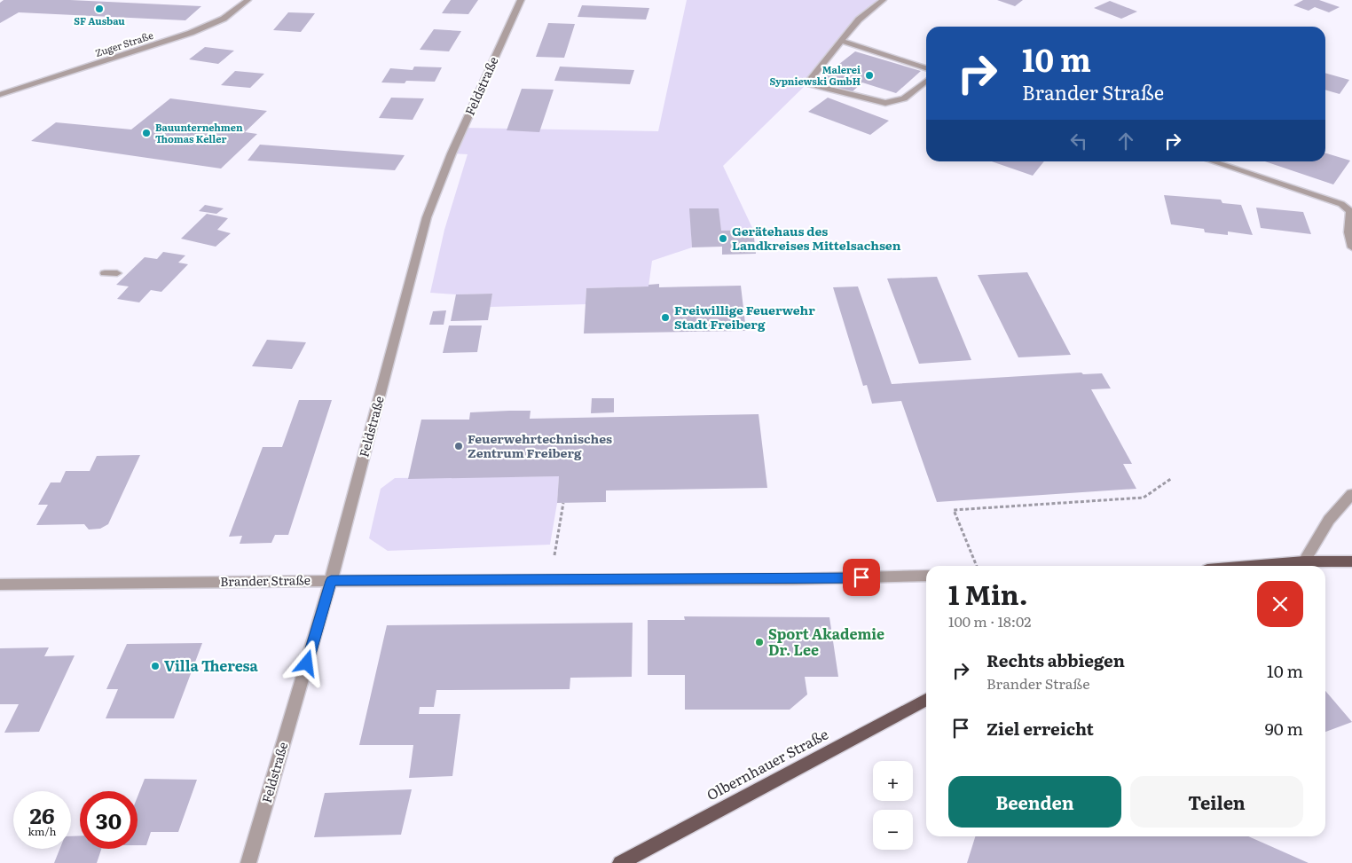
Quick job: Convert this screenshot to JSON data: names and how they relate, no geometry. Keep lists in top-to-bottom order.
{
  "streets": {
    "main road": ["Olbernhauer Straße"],
    "street": ["Zuger Straße", "Feldstraße", "Brander Straße"]
  },
  "crossings": [
    ["Feldstraße", "Brander Straße"]
  ],
  "places": [
    "SF Ausbau",
    "Malerei Sypniewski GmbH",
    "Bauunternehmen Thomas Keller",
    "Gerätehaus des Landkreises Mittelsachsen",
    "Freiwillige Feuerwehr Stadt Freiberg",
    "Feuerwehrtechnisches Zentrum Freiberg",
    "Sport Akademie Dr. Lee",
    "Villa Theresa"
  ],
  "page": {
    "turn": ["10 m", "Brander Straße"],
    "heading": ["1 Min.", "100 m · 18:02"],
    "list": [
      {
        "name": "Rechts abbiegen",
        "note": "Brander Straße",
        "value": "10 m"
      },
      {
        "name": "Ziel erreicht",
        "value": "90 m"
      }
    ],
    "map_buttons": ["+", "−"],
    "buttons": ["Beenden", "Teilen"],
    "speed": "26 km/h",
    "limit": "30"
  }
}
